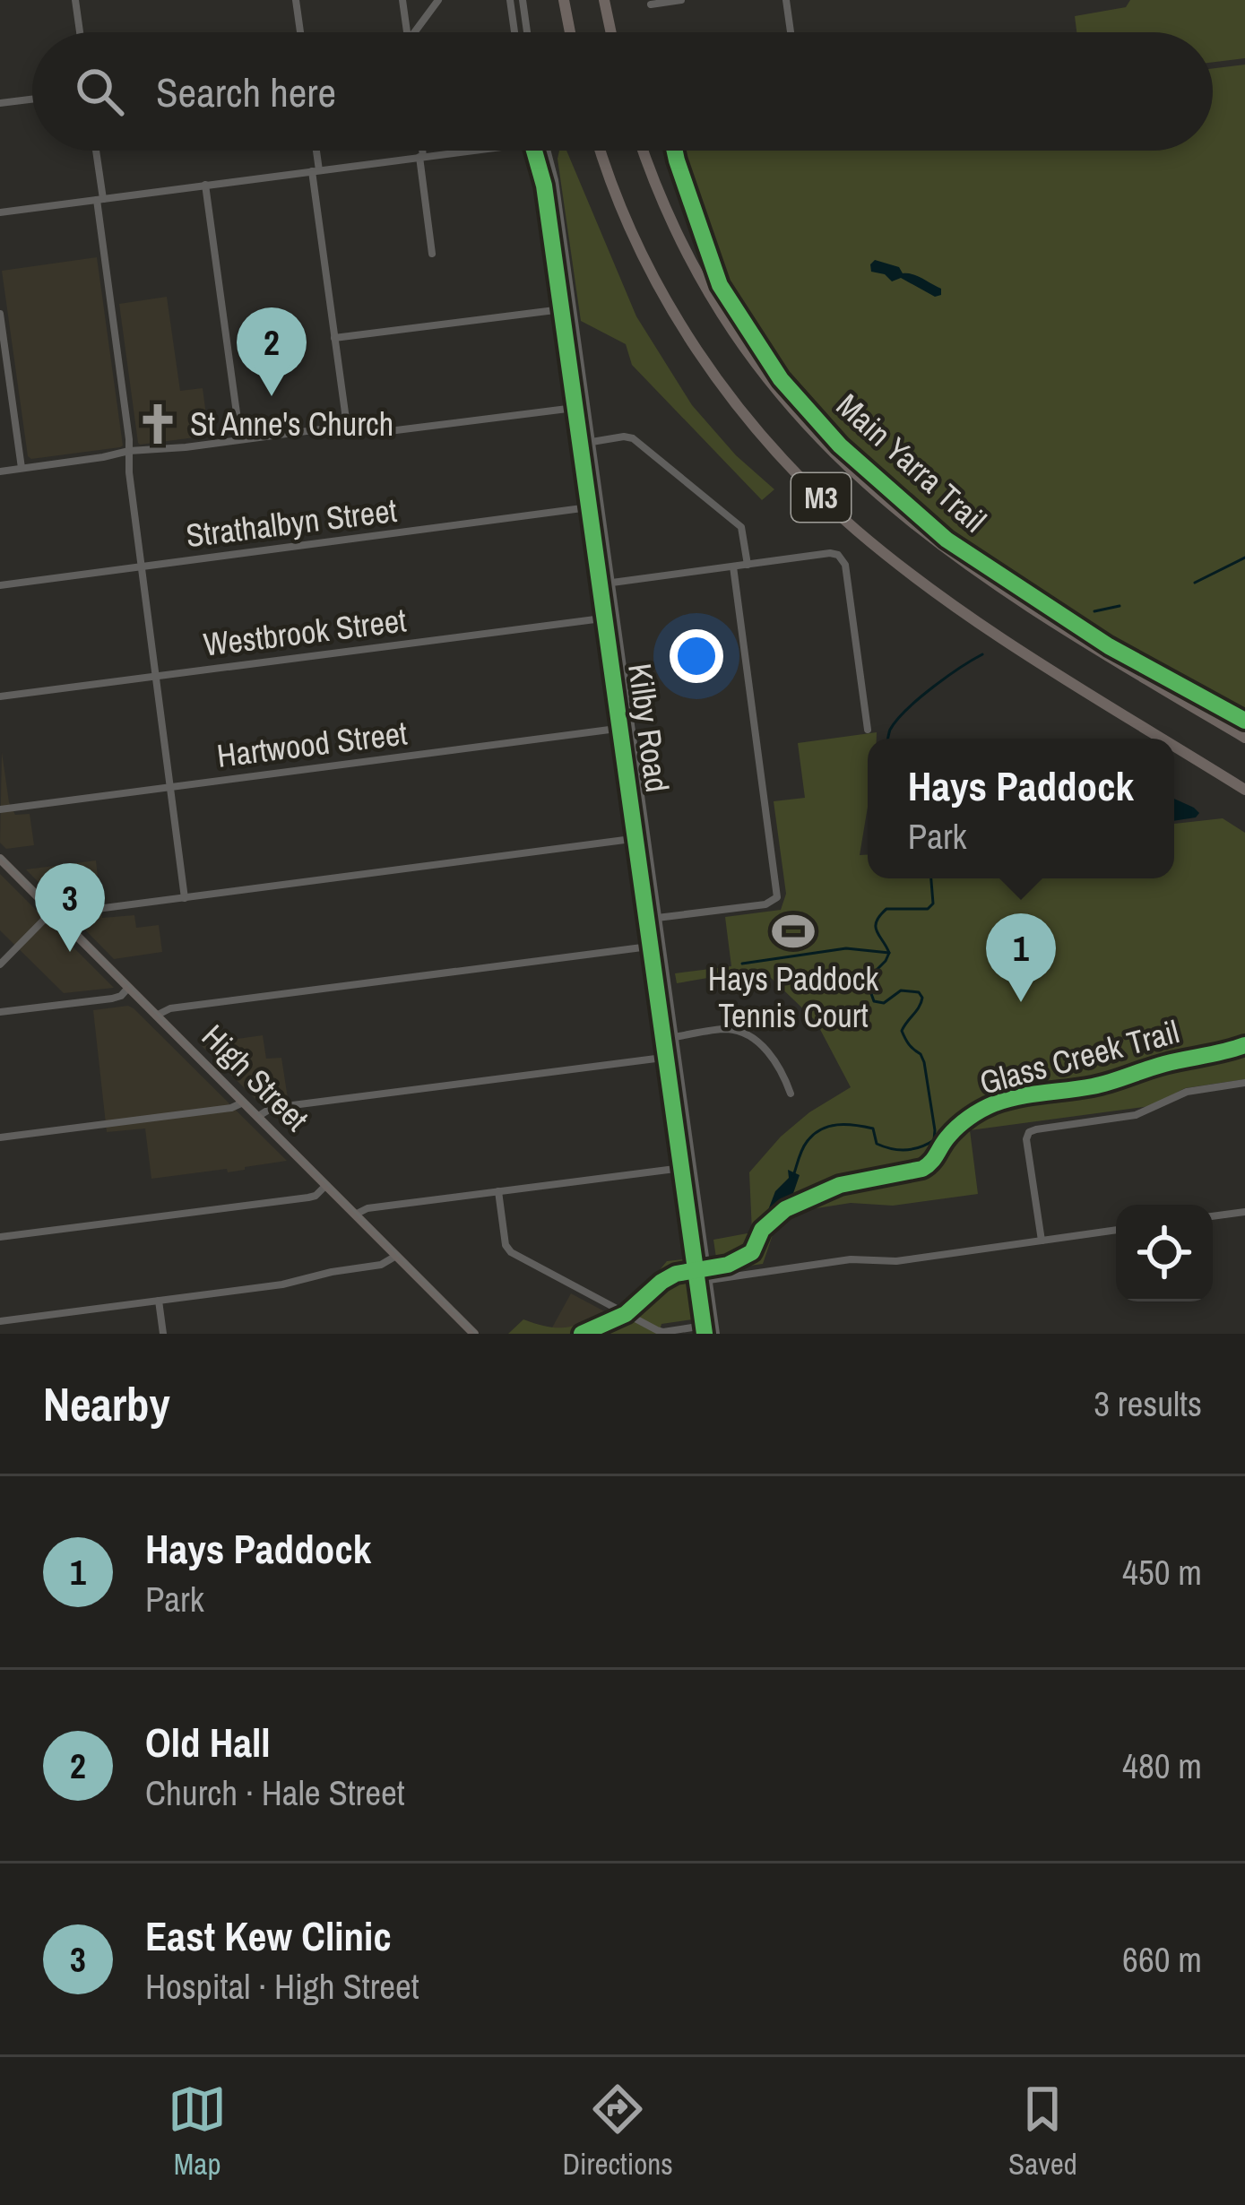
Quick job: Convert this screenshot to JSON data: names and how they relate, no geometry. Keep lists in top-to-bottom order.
{
  "streets": {
    "highway": ["M3"],
    "main road": ["High Street"],
    "street": [
      "Strathalbyn Street",
      "Westbrook Street",
      "Kilby Road",
      "Hartwood Street"
    ],
    "cycle path": ["Main Yarra Trail", "Glass Creek Trail"]
  },
  "crossings": [
    ["Strathalbyn Street", "Kilby Road"],
    ["Westbrook Street", "Kilby Road"],
    ["Kilby Road", "Hartwood Street"]
  ],
  "places": {
    "church": ["St Anne's Church"],
    "sports": ["Hays Paddock Tennis Court"]
  },
  "page": {
    "search": "Search here",
    "pins": ["2", "3", "1"],
    "popup": ["Hays Paddock", "Park"],
    "heading": ["Nearby", "3 results"],
    "list": [
      {
        "mark": "1",
        "name": "Hays Paddock",
        "note": "Park",
        "value": "450 m"
      },
      {
        "mark": "2",
        "name": "Old Hall",
        "note": "Church · Hale Street",
        "value": "480 m"
      },
      {
        "mark": "3",
        "name": "East Kew Clinic",
        "note": "Hospital · High Street",
        "value": "660 m"
      }
    ],
    "nav": ["Map", "Directions", "Saved"]
  }
}
